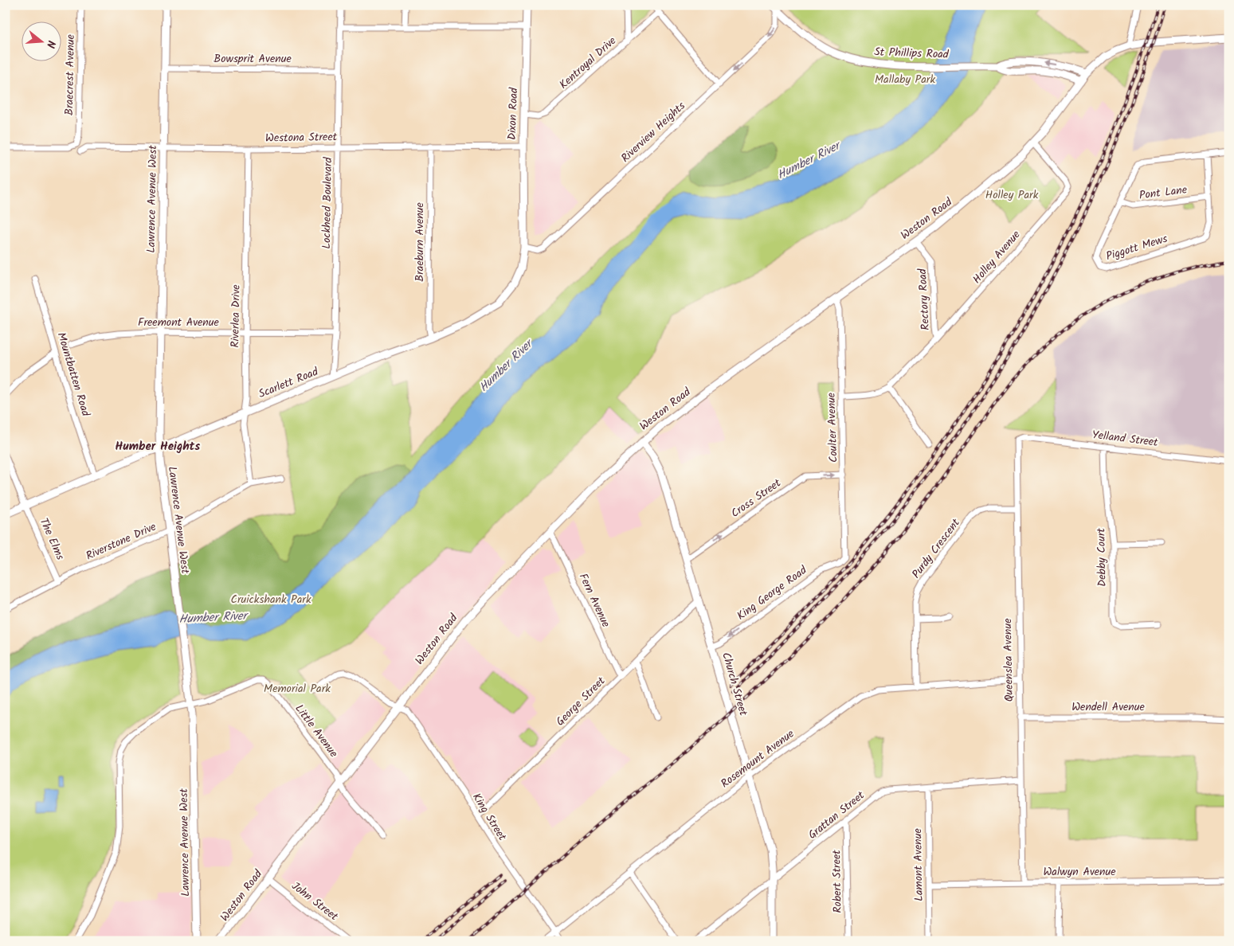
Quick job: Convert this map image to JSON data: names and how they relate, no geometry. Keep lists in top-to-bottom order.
{
  "streets": {
    "main road": [
      "St Phillips Road",
      "Dixon Road",
      "Lawrence Avenue West",
      "Weston Road",
      "Scarlett Road",
      "Church Street"
    ],
    "street": [
      "Bowsprit Avenue",
      "Kentroyal Drive",
      "Braecrest Avenue",
      "Riverview Heights",
      "Westona Street",
      "Pont Lane",
      "Lockheed Boulevard",
      "Braeburn Avenue",
      "Piggott Mews",
      "Holley Avenue",
      "Rectory Road",
      "Riverlea Drive",
      "Freemont Avenue",
      "Mountbatten Road",
      "Coulter Avenue",
      "Yelland Street",
      "Cross Street",
      "The Elms",
      "Riverstone Drive",
      "Purdy Crescent",
      "Debby Court",
      "King George Road",
      "Fern Avenue",
      "Queenslea Avenue",
      "George Street",
      "Wendell Avenue",
      "Little Avenue",
      "Rosemount Avenue",
      "Grattan Street",
      "King Street",
      "Lamont Avenue",
      "Walwyn Avenue",
      "Robert Street",
      "John Street"
    ]
  },
  "crossings": [
    ["St Phillips Road", "Riverview Heights"],
    ["St Phillips Road", "Weston Road"],
    ["Bowsprit Avenue", "Lawrence Avenue West"],
    ["Bowsprit Avenue", "Lockheed Boulevard"],
    ["Kentroyal Drive", "Dixon Road"],
    ["Dixon Road", "Westona Street"],
    ["Dixon Road", "Scarlett Road"],
    ["Riverview Heights", "Scarlett Road"],
    ["Westona Street", "Lawrence Avenue West"],
    ["Westona Street", "Lockheed Boulevard"],
    ["Westona Street", "Braeburn Avenue"],
    ["Westona Street", "Riverlea Drive"],
    ["Pont Lane", "Piggott Mews"],
    ["Lawrence Avenue West", "Freemont Avenue"],
    ["Lawrence Avenue West", "Scarlett Road"],
    ["Lawrence Avenue West", "Riverstone Drive"],
    ["Lawrence Avenue West", "Little Avenue"],
    ["Lockheed Boulevard", "Freemont Avenue"],
    ["Lockheed Boulevard", "Scarlett Road"],
    ["Weston Road", "Holley Avenue"],
    ["Weston Road", "Rectory Road"],
    ["Weston Road", "Coulter Avenue"],
    ["Weston Road", "Fern Avenue"],
    ["Weston Road", "Church Street"],
    ["Weston Road", "Little Avenue"],
    ["Weston Road", "King Street"],
    ["Weston Road", "John Street"],
    ["Braeburn Avenue", "Scarlett Road"],
    ["Holley Avenue", "Rectory Road"],
    ["Rectory Road", "Coulter Avenue"],
    ["Riverlea Drive", "Freemont Avenue"],
    ["Riverlea Drive", "Scarlett Road"],
    ["Riverlea Drive", "Riverstone Drive"],
    ["Mountbatten Road", "Scarlett Road"],
    ["Scarlett Road", "The Elms"],
    ["Coulter Avenue", "Cross Street"],
    ["Coulter Avenue", "King George Road"],
    ["Yelland Street", "Debby Court"],
    ["Yelland Street", "Queenslea Avenue"],
    ["Cross Street", "Church Street"],
    ["The Elms", "Riverstone Drive"],
    ["Purdy Crescent", "Queenslea Avenue"],
    ["Purdy Crescent", "Rosemount Avenue"],
    ["King George Road", "Church Street"],
    ["Fern Avenue", "George Street"],
    ["Queenslea Avenue", "Wendell Avenue"],
    ["Queenslea Avenue", "Rosemount Avenue"],
    ["Queenslea Avenue", "Grattan Street"],
    ["Queenslea Avenue", "Walwyn Avenue"],
    ["Church Street", "George Street"],
    ["Church Street", "Rosemount Avenue"],
    ["Church Street", "Grattan Street"],
    ["George Street", "King Street"],
    ["Rosemount Avenue", "King Street"],
    ["Grattan Street", "Lamont Avenue"],
    ["Grattan Street", "Robert Street"],
    ["Lamont Avenue", "Walwyn Avenue"]
  ],
  "one_way": ["Cross Street", "King George Road"],
  "districts": ["Humber Heights"],
  "water": ["Humber River"],
  "parks": [
    "Mallaby Park",
    "Holley Park",
    "Cruickshank Park",
    "Memorial Park"
  ],
  "north": "right"
}
